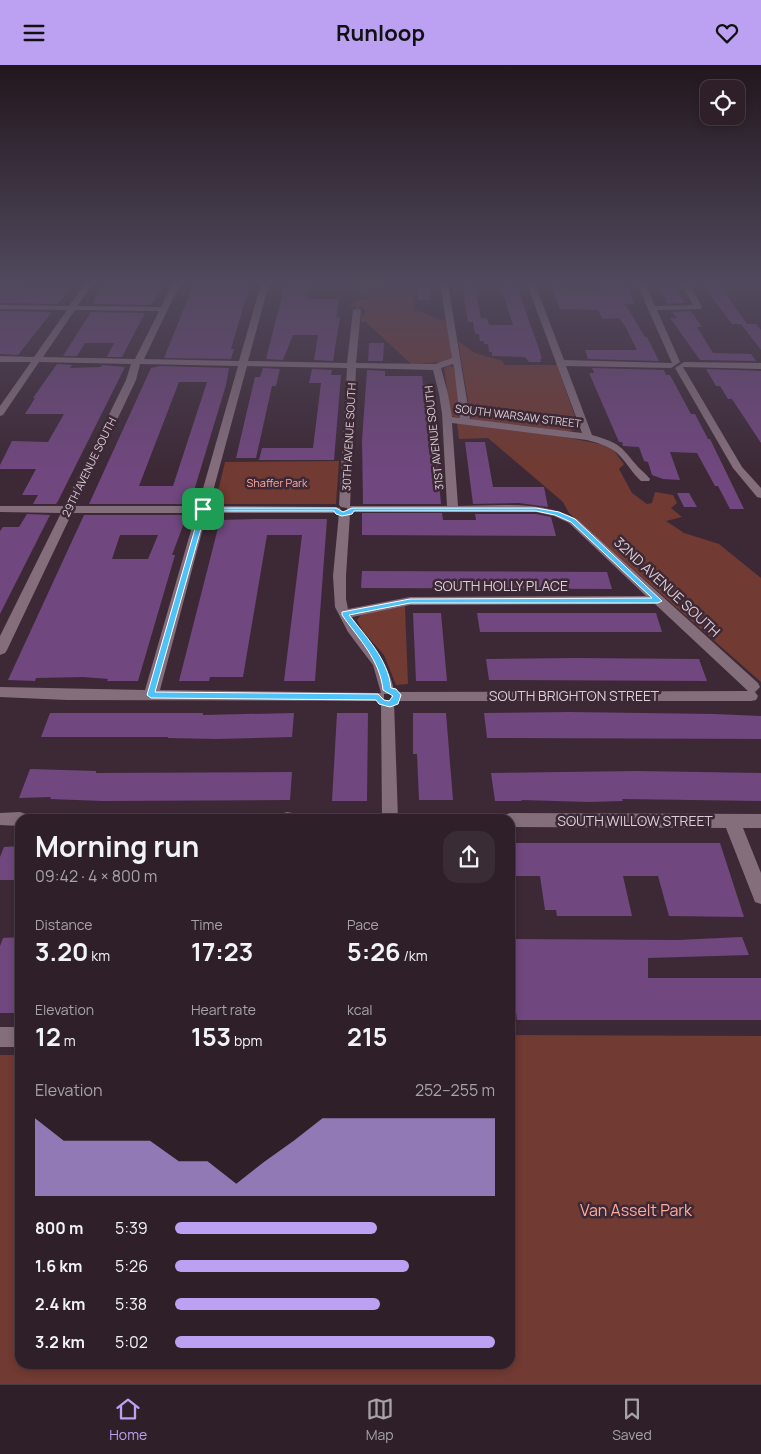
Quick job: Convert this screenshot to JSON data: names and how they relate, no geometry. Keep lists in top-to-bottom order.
{
  "streets": {
    "street": [
      "SOUTH WARSAW STREET",
      "30TH AVENUE SOUTH",
      "31ST AVENUE SOUTH",
      "29TH AVENUE SOUTH",
      "SOUTH HOLLY PLACE",
      "32ND AVENUE SOUTH",
      "SOUTH BRIGHTON STREET",
      "SOUTH WILLOW STREET"
    ]
  },
  "crossings": [
    ["SOUTH WARSAW STREET", "31ST AVENUE SOUTH"],
    ["30TH AVENUE SOUTH", "SOUTH HOLLY PLACE"],
    ["30TH AVENUE SOUTH", "SOUTH BRIGHTON STREET"],
    ["31ST AVENUE SOUTH", "32ND AVENUE SOUTH"],
    ["SOUTH HOLLY PLACE", "32ND AVENUE SOUTH"],
    ["32ND AVENUE SOUTH", "SOUTH BRIGHTON STREET"]
  ],
  "parks": ["Shaffer Park", "Van Asselt Park"],
  "page": {
    "header": "Runloop",
    "heading": ["Morning run", "09:42 · 4 × 800 m"],
    "stats": [
      ["Distance", "3.20 km"],
      ["Time", "17:23"],
      ["Pace", "5:26 /km"],
      ["Elevation", "12 m"],
      ["Heart rate", "153 bpm"],
      ["kcal", "215"]
    ],
    "chart": ["Elevation", "252–255 m"],
    "list": [
      {
        "name": "800 m",
        "note": "5:39"
      },
      {
        "name": "1.6 km",
        "note": "5:26"
      },
      {
        "name": "2.4 km",
        "note": "5:38"
      },
      {
        "name": "3.2 km",
        "note": "5:02"
      }
    ],
    "tabs": ["Home", "Map", "Saved"]
  }
}
